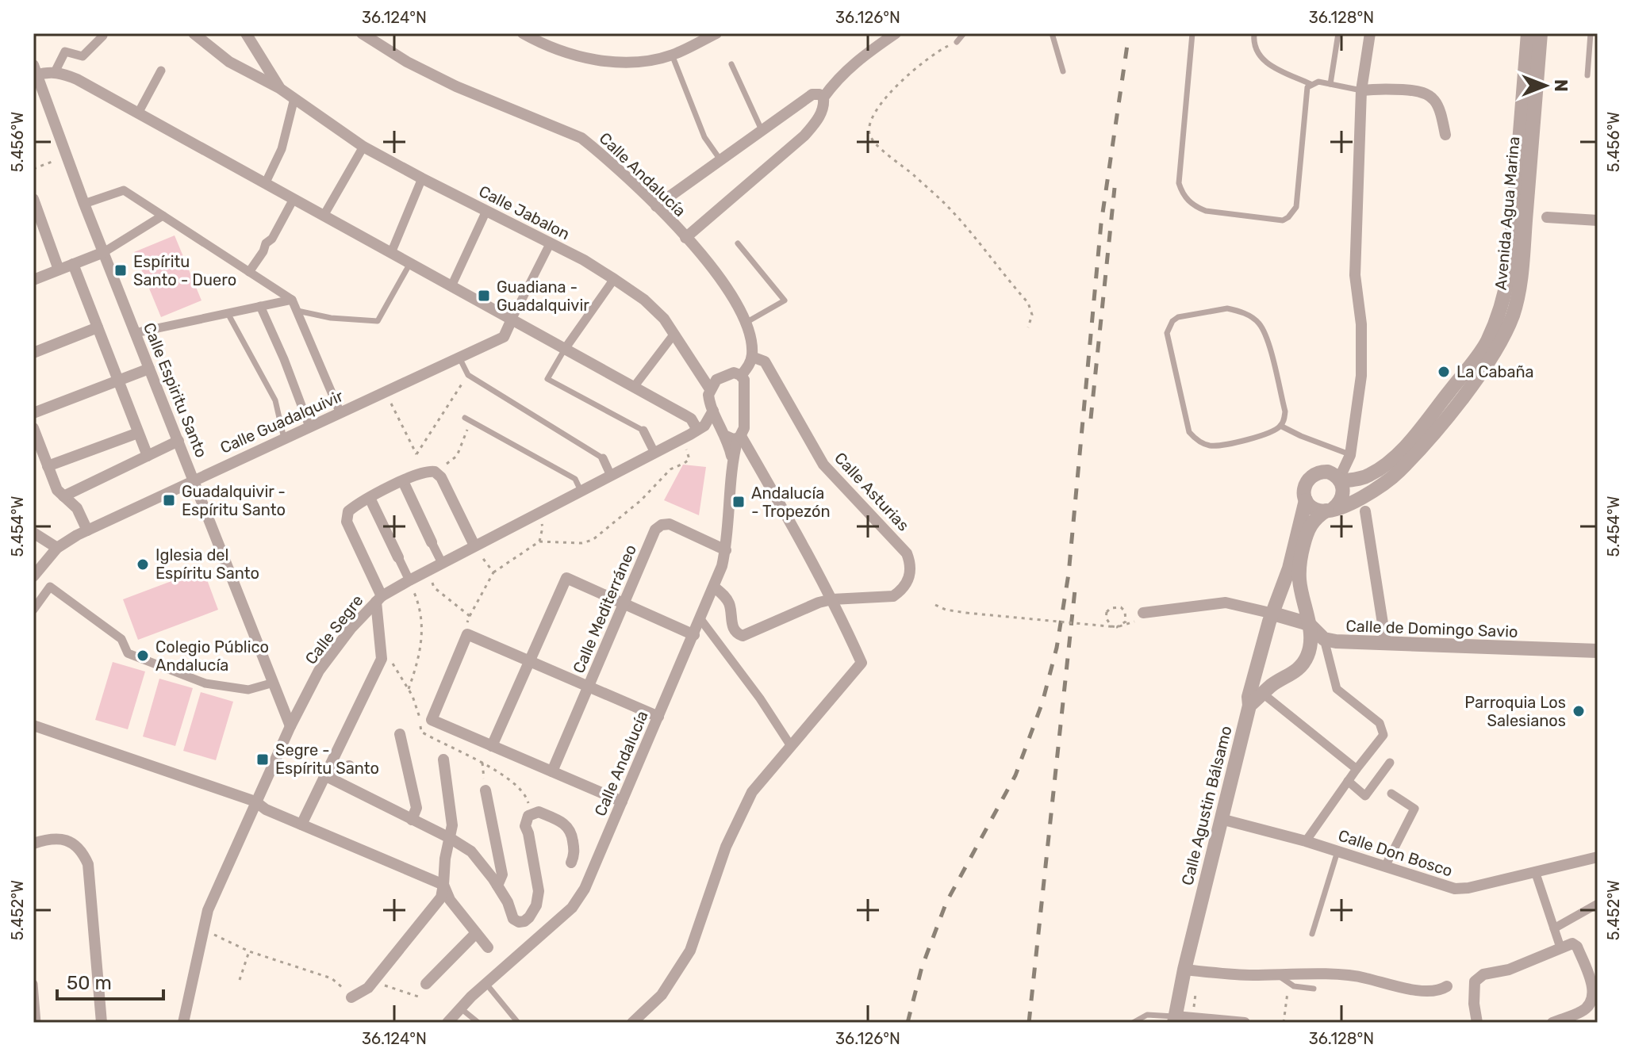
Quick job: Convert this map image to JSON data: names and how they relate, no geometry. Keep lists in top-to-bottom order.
{
  "streets": {
    "street": [
      "Calle Andalucía",
      "Calle Jabalon",
      "Avenida Agua Marina",
      "Calle Espiritu Santo",
      "Calle Guadalquivir",
      "Calle Asturias",
      "Calle Mediterráneo",
      "Calle de Domingo Savio",
      "Calle Segre",
      "Calle Agustin Bálsamo",
      "Calle Don Bosco"
    ]
  },
  "crossings": [
    ["Calle Andalucía", "Calle Asturias"],
    ["Calle Andalucía", "Calle Mediterráneo"],
    ["Avenida Agua Marina", "Calle de Domingo Savio"],
    ["Calle Espiritu Santo", "Calle Guadalquivir"],
    ["Calle Espiritu Santo", "Calle Segre"],
    ["Calle Agustin Bálsamo", "Calle Don Bosco"]
  ],
  "places": {
    "transit": [
      "Espíritu Santo - Duero",
      "Guadiana - Guadalquivir",
      "Guadalquivir - Espíritu Santo",
      "Andalucía - Tropezón",
      "Segre - Espíritu Santo"
    ],
    "other": [
      "La Cabaña",
      "Iglesia del Espíritu Santo",
      "Colegio Público Andalucía",
      "Parroquia Los Salesianos"
    ]
  },
  "scale_bar": "50 m",
  "north": "right",
  "coordinates": [
    "36.124°N",
    "36.126°N",
    "36.128°N",
    "5.456°W",
    "5.454°W",
    "5.452°W"
  ]
}
